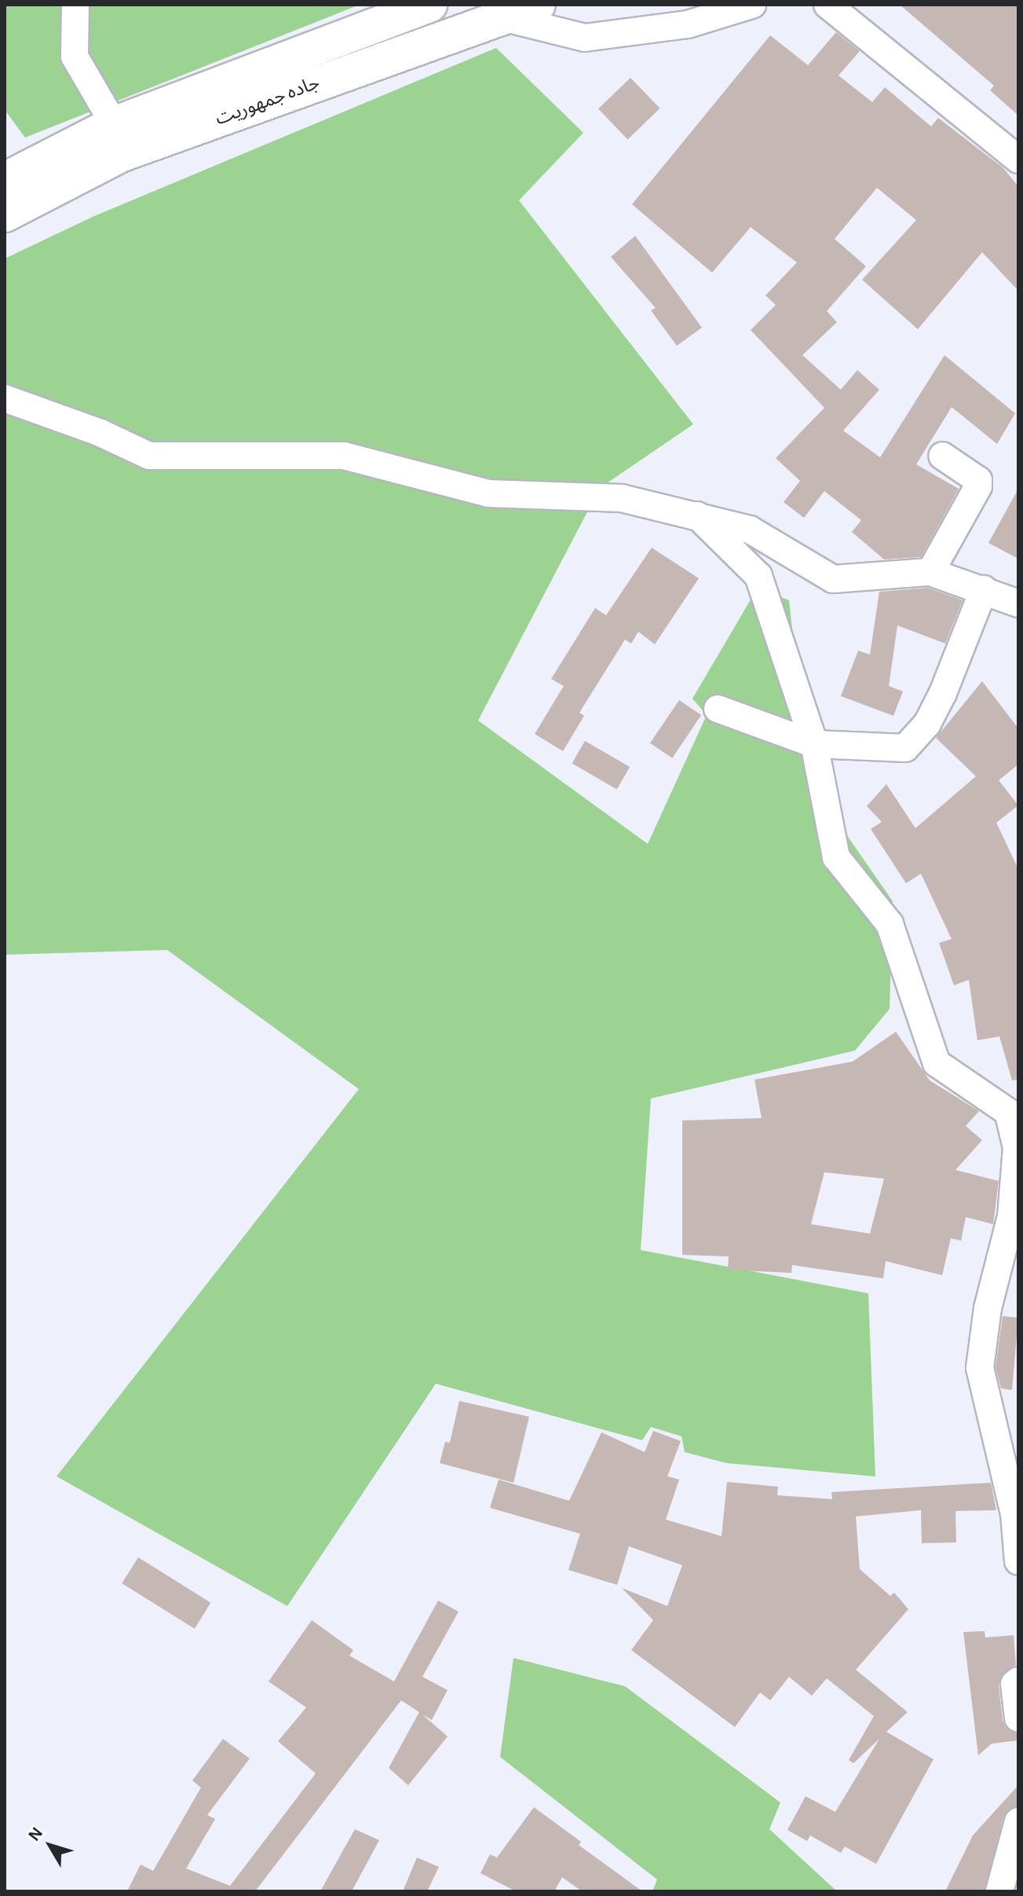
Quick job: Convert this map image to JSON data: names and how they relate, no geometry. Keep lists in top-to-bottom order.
{
  "streets": {
    "main road": ["جاده جمهوریت"]
  },
  "north": "top left"
}
